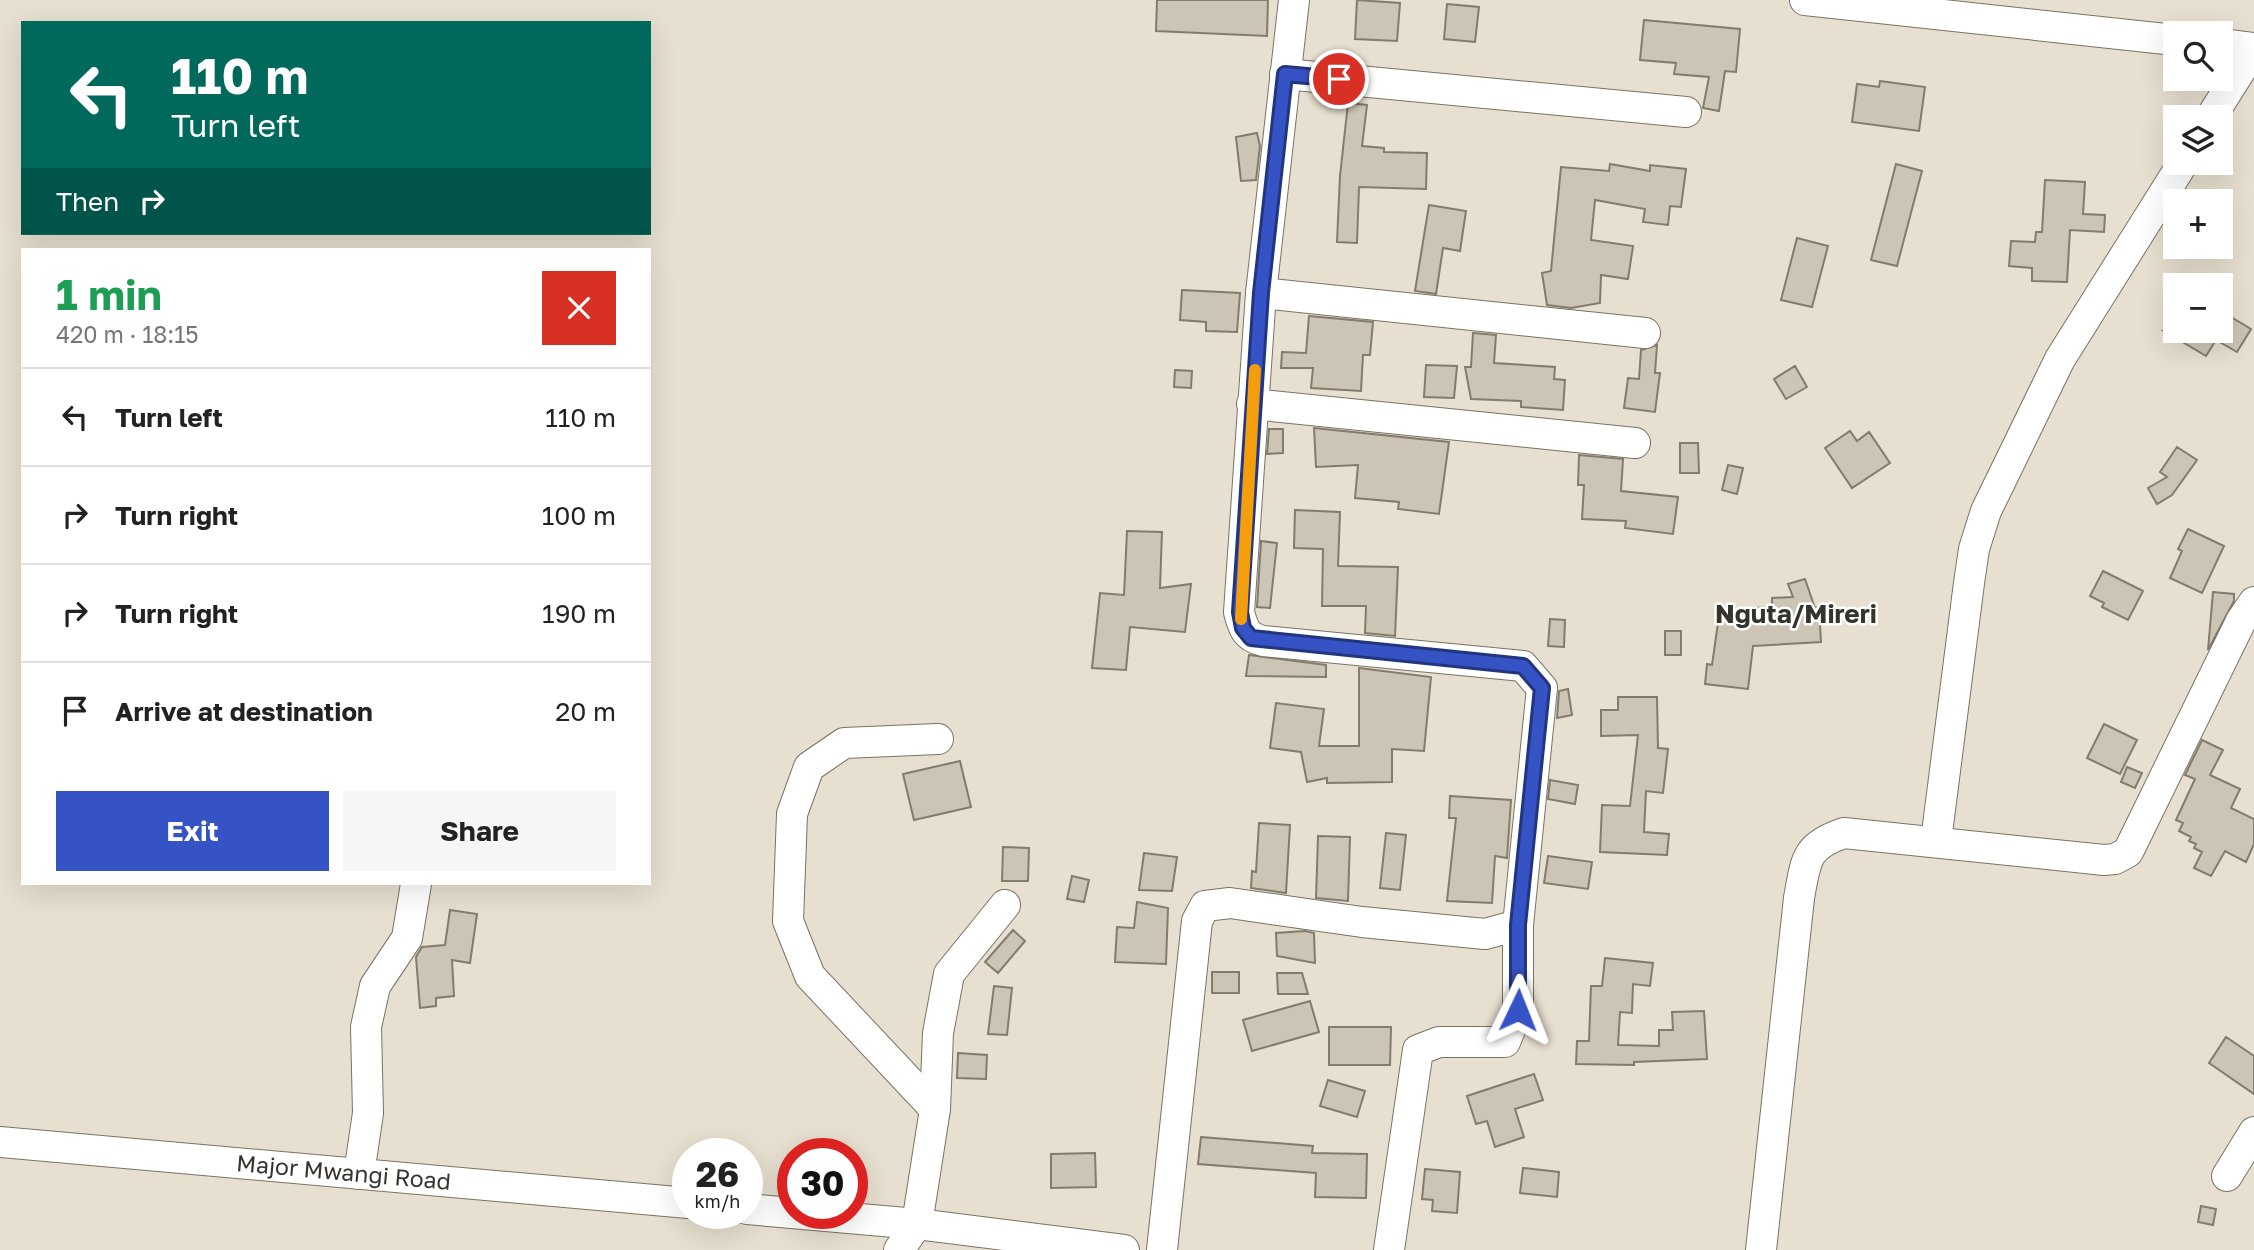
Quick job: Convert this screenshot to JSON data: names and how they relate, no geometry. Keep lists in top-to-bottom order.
{
  "streets": {
    "street": ["Major Mwangi Road"]
  },
  "districts": ["Nguta/Mireri"],
  "page": {
    "map_buttons": ["+", "−"],
    "turn": ["110 m", "Turn left"],
    "then": "Then",
    "heading": ["1 min", "420 m · 18:15"],
    "list": [
      {
        "name": "Turn left",
        "value": "110 m"
      },
      {
        "name": "Turn right",
        "value": "100 m"
      },
      {
        "name": "Turn right",
        "value": "190 m"
      },
      {
        "name": "Arrive at destination",
        "value": "20 m"
      }
    ],
    "buttons": ["Exit", "Share"],
    "speed": "26 km/h",
    "limit": "30"
  }
}
